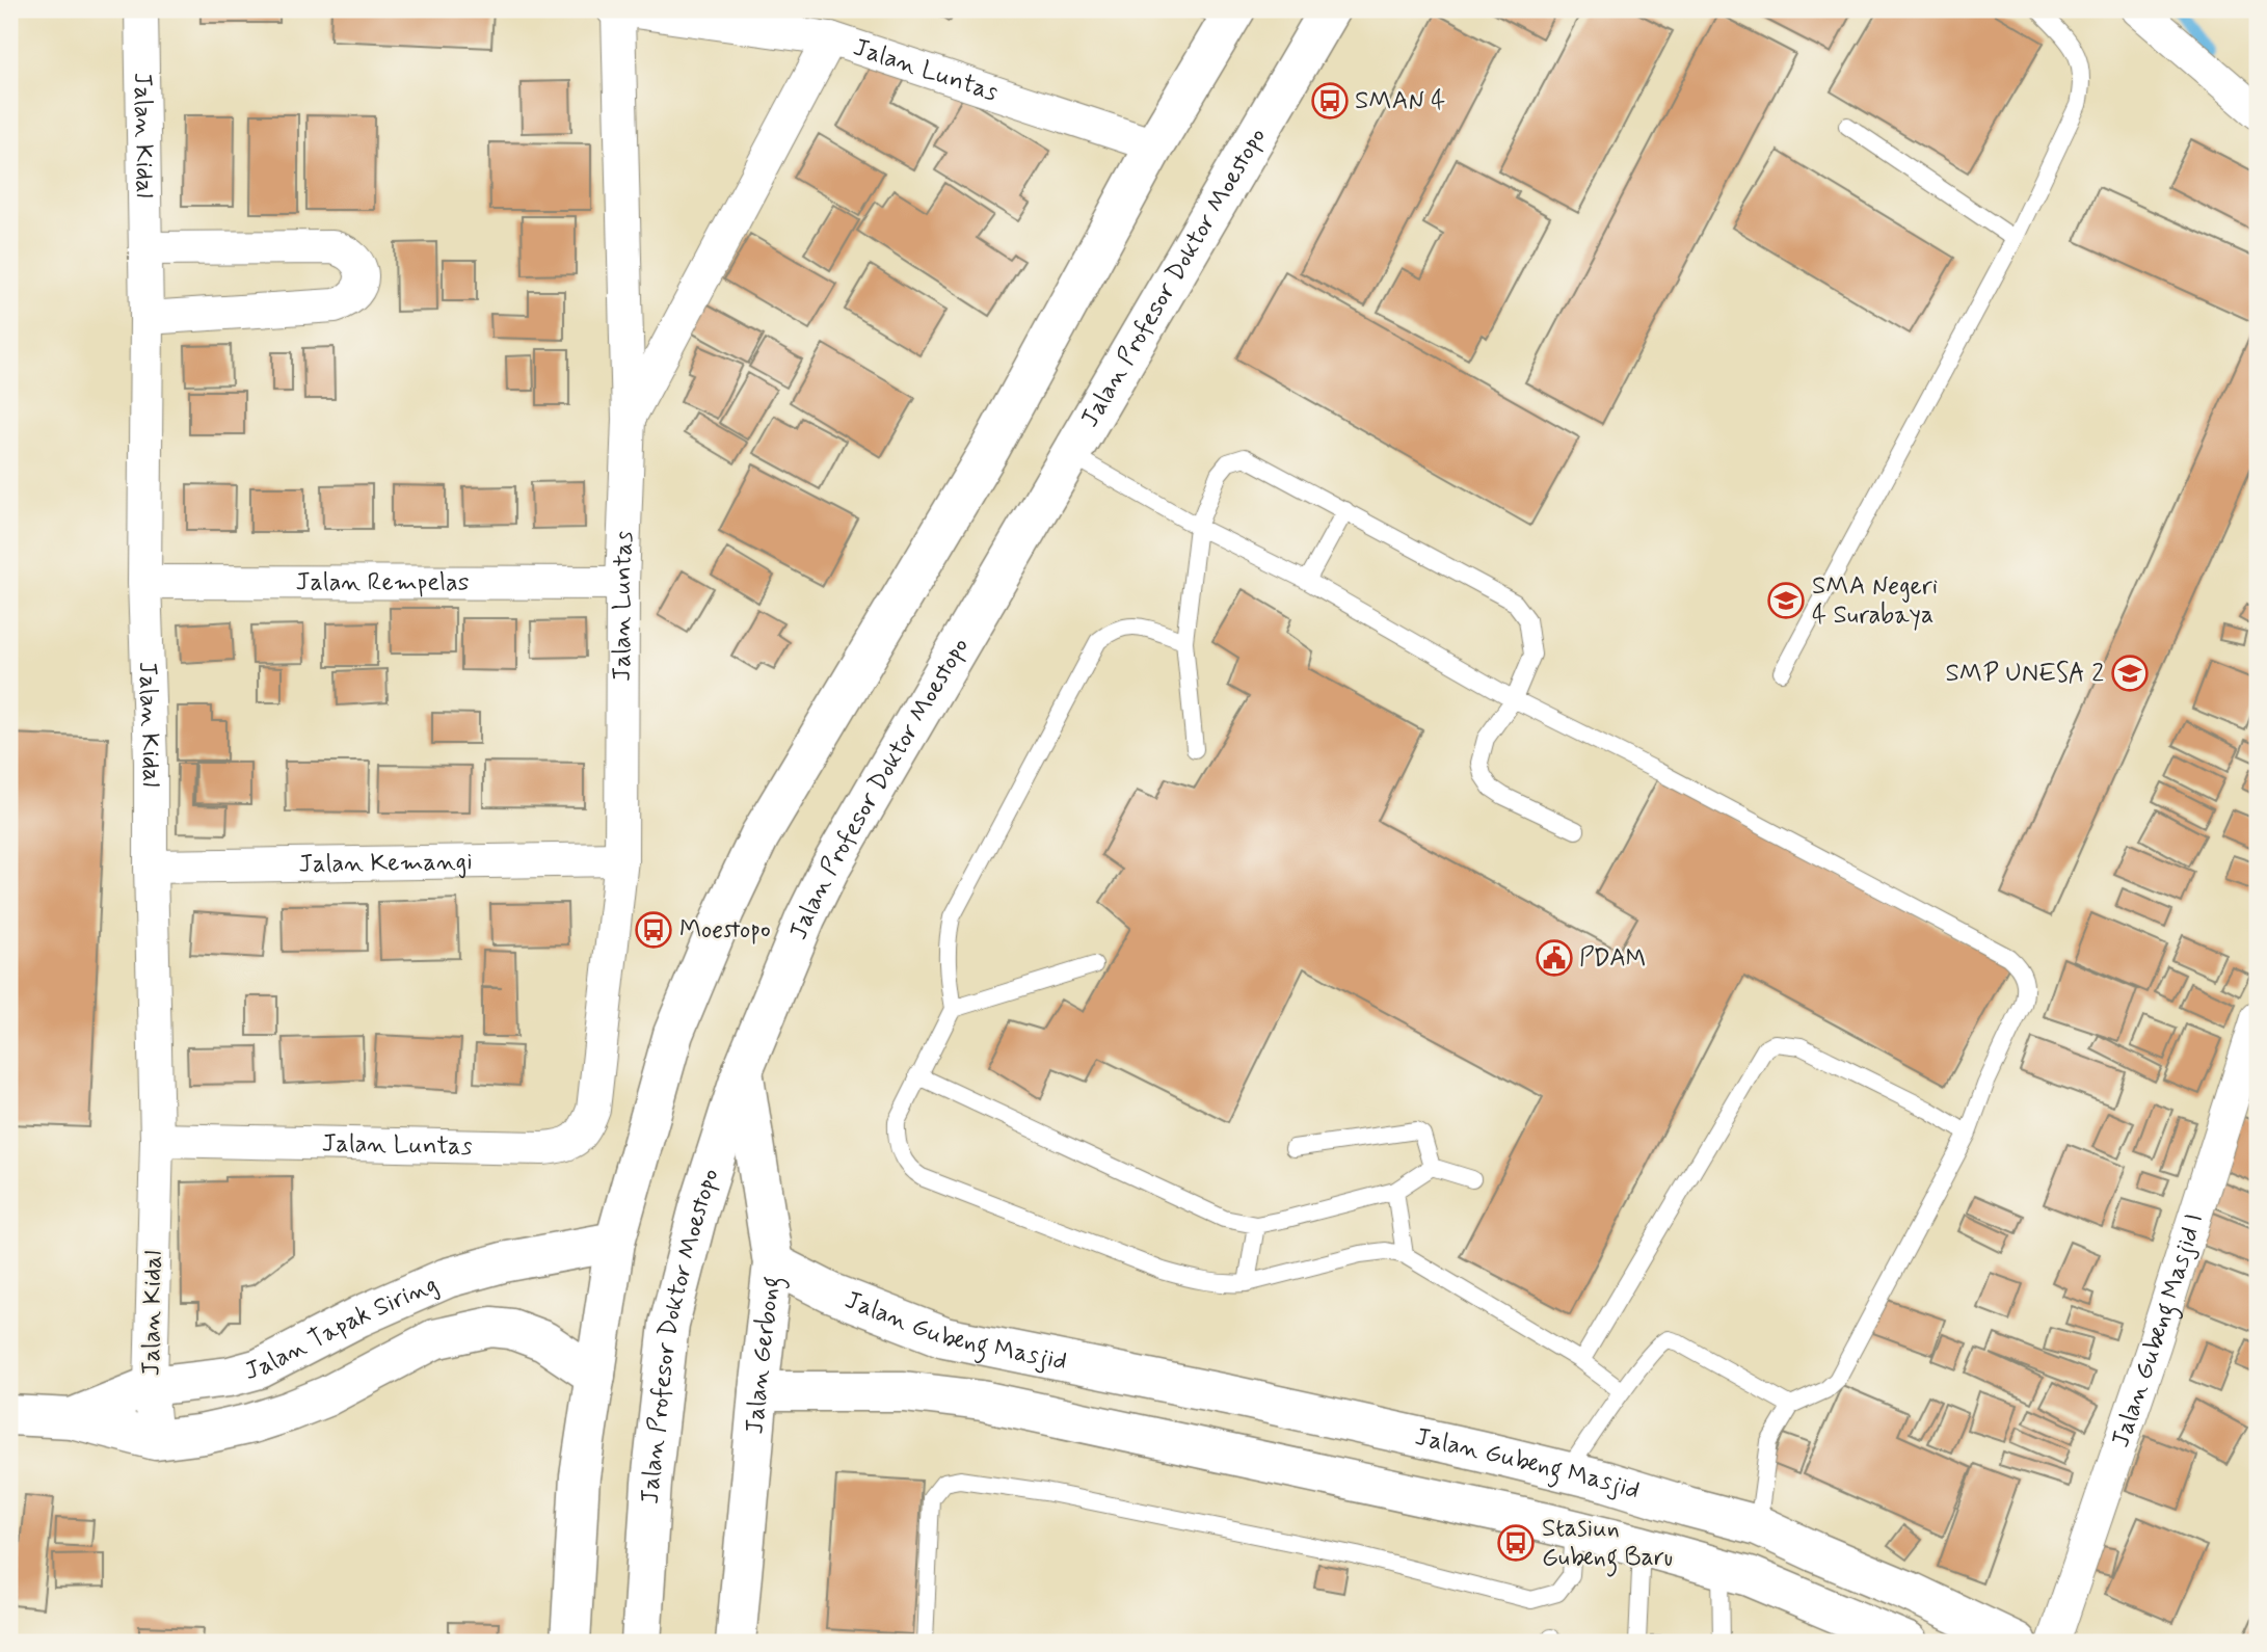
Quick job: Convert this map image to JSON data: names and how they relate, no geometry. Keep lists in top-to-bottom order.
{
  "streets": {
    "street": [
      "Jalan Luntas",
      "Jalan Kidal",
      "Jalan Profesor Doktor Moestopo",
      "Jalan Rempelas",
      "Jalan Kemangi",
      "Jalan Tapak Siring",
      "Jalan Gubeng Masjid",
      "Jalan Gubeng Masjid I",
      "Jalan Gerbong"
    ]
  },
  "crossings": [
    ["Jalan Luntas", "Jalan Kidal"],
    ["Jalan Luntas", "Jalan Rempelas"],
    ["Jalan Luntas", "Jalan Kemangi"],
    ["Jalan Kidal", "Jalan Rempelas"],
    ["Jalan Kidal", "Jalan Kemangi"],
    ["Jalan Kidal", "Jalan Tapak Siring"],
    ["Jalan Profesor Doktor Moestopo", "Jalan Gerbong"],
    ["Jalan Gubeng Masjid", "Jalan Gerbong"]
  ],
  "places": {
    "bus stop": ["SMAN 4", "Moestopo", "Stasiun Gubeng Baru"],
    "school or university": ["SMA Negeri 4 Surabaya", "SMP UNESA 2"],
    "public building": ["PDAM"]
  }
}
